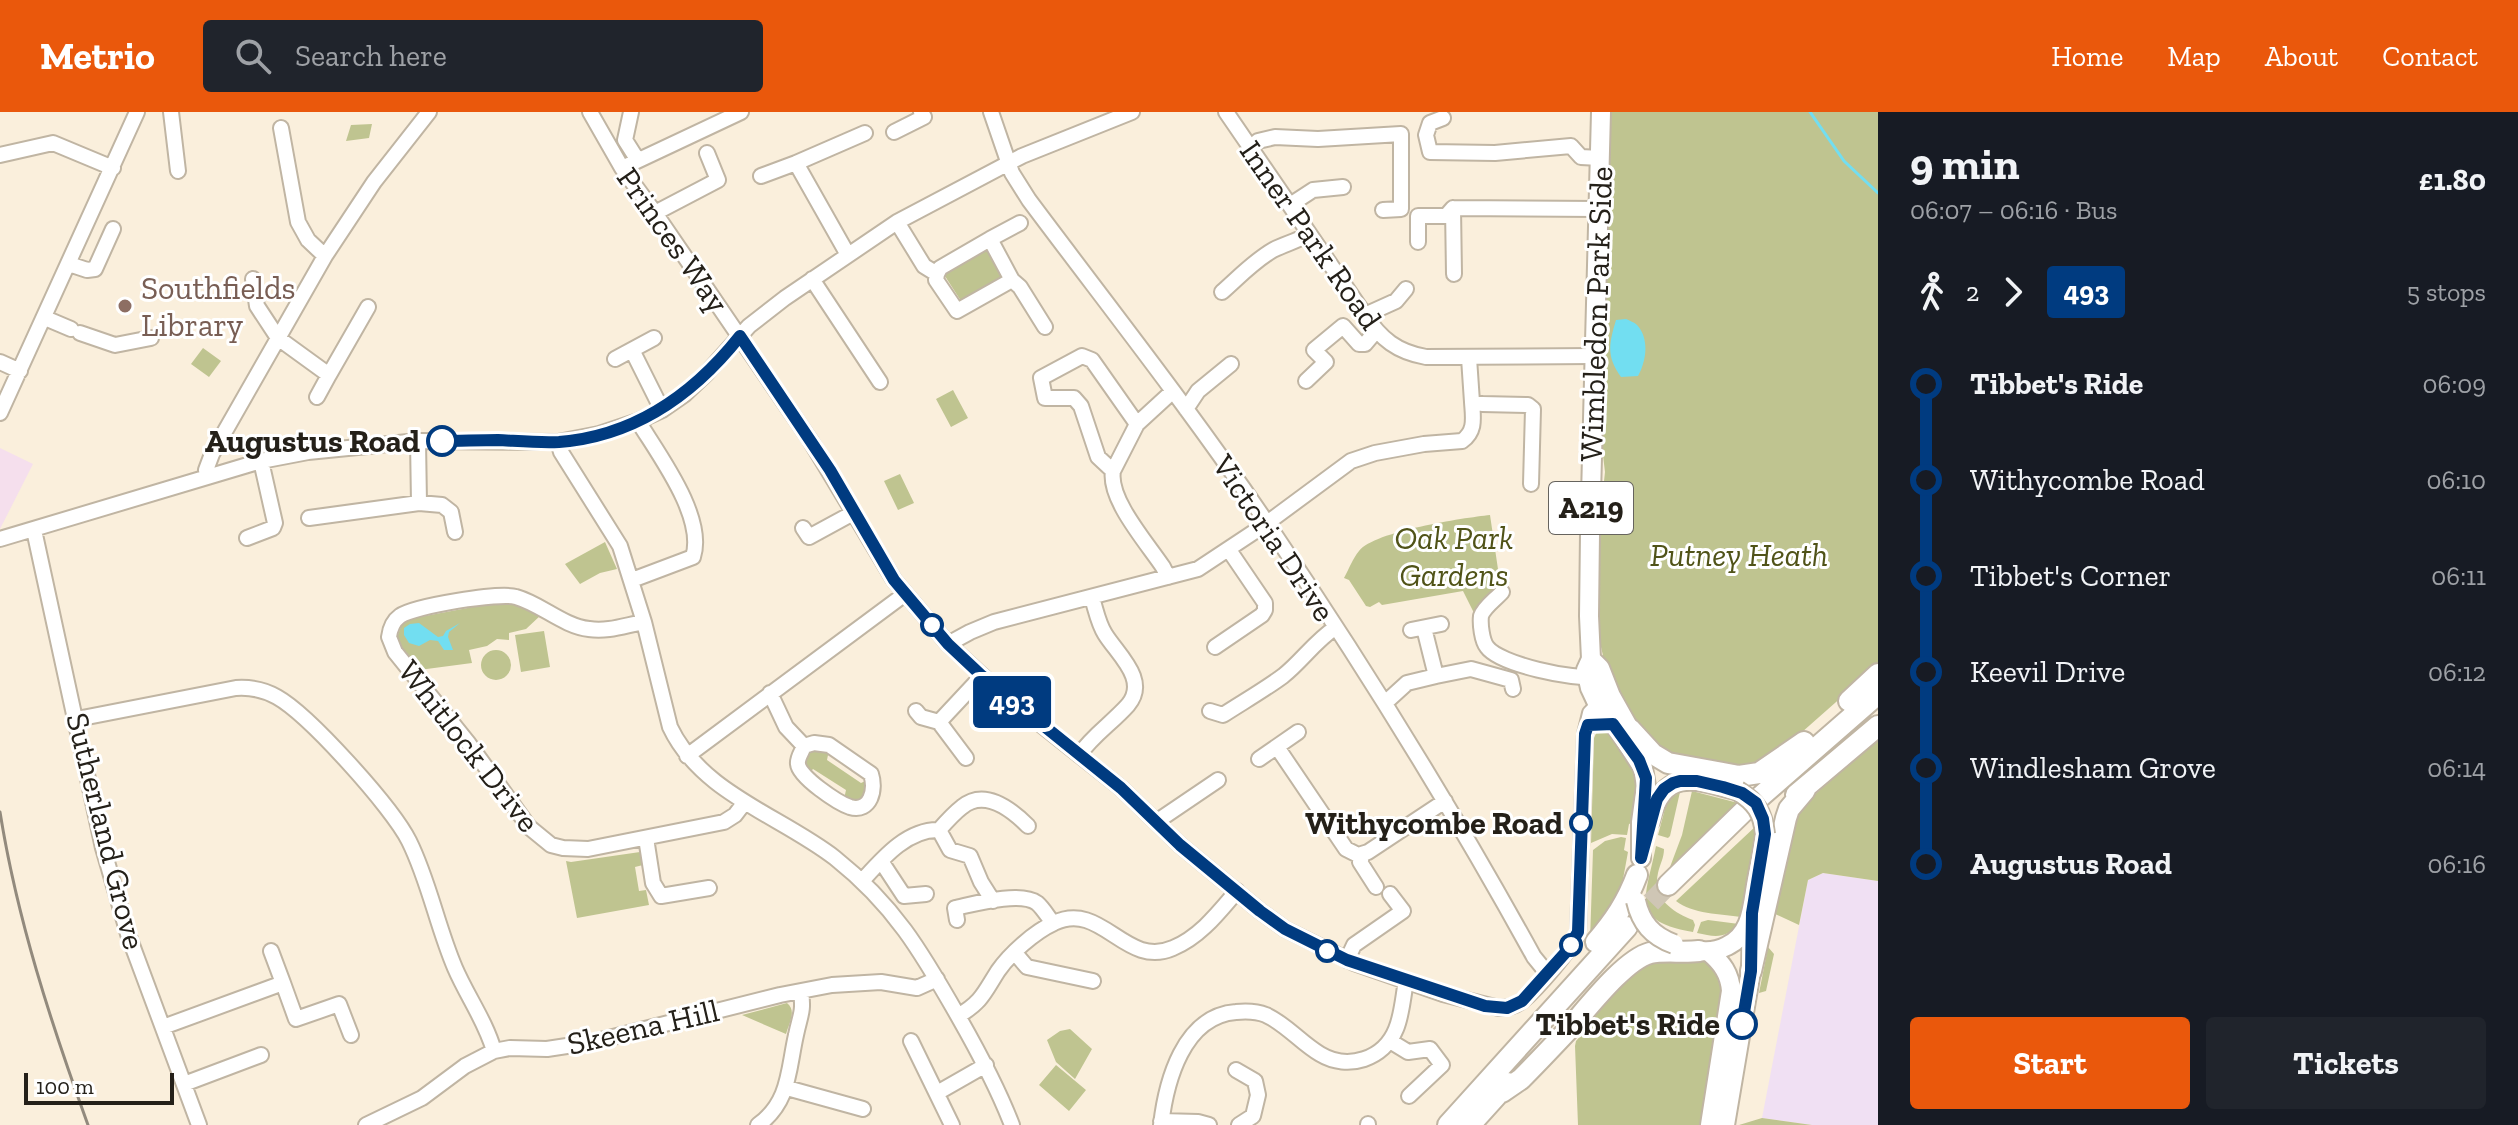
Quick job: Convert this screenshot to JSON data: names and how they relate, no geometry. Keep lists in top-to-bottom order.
{
  "streets": {
    "main road": ["Wimbledon Park Side", "A219"],
    "street": [
      "Inner Park Road",
      "Princes Way",
      "Victoria Drive",
      "Whitlock Drive",
      "Sutherland Grove",
      "Skeena Hill"
    ]
  },
  "crossings": [
    ["Inner Park Road", "Wimbledon Park Side"],
    ["Princes Way", "Victoria Drive"],
    ["Wimbledon Park Side", "A219"]
  ],
  "parks": ["Oak Park Gardens", "Putney Heath"],
  "places": [
    "Southfields Library",
    "Augustus Road",
    "Withycombe Road",
    "Tibbet's Ride"
  ],
  "lines": ["bus line 493"],
  "scale_bar": "100 m",
  "page": {
    "header": "Metrio",
    "search": "Search here",
    "nav": [
      "Home",
      "Map",
      "About",
      "Contact"
    ],
    "on_map": "493",
    "heading": ["9 min", "06:07 – 06:16 · Bus", "£1.80"],
    "legs": ["2", "493", "5 stops"],
    "list": [
      {
        "name": "Tibbet's Ride",
        "value": "06:09"
      },
      {
        "name": "Withycombe Road",
        "value": "06:10"
      },
      {
        "name": "Tibbet's Corner",
        "value": "06:11"
      },
      {
        "name": "Keevil Drive",
        "value": "06:12"
      },
      {
        "name": "Windlesham Grove",
        "value": "06:14"
      },
      {
        "name": "Augustus Road",
        "value": "06:16"
      }
    ],
    "buttons": ["Start", "Tickets"],
    "scale": "100 m"
  }
}
